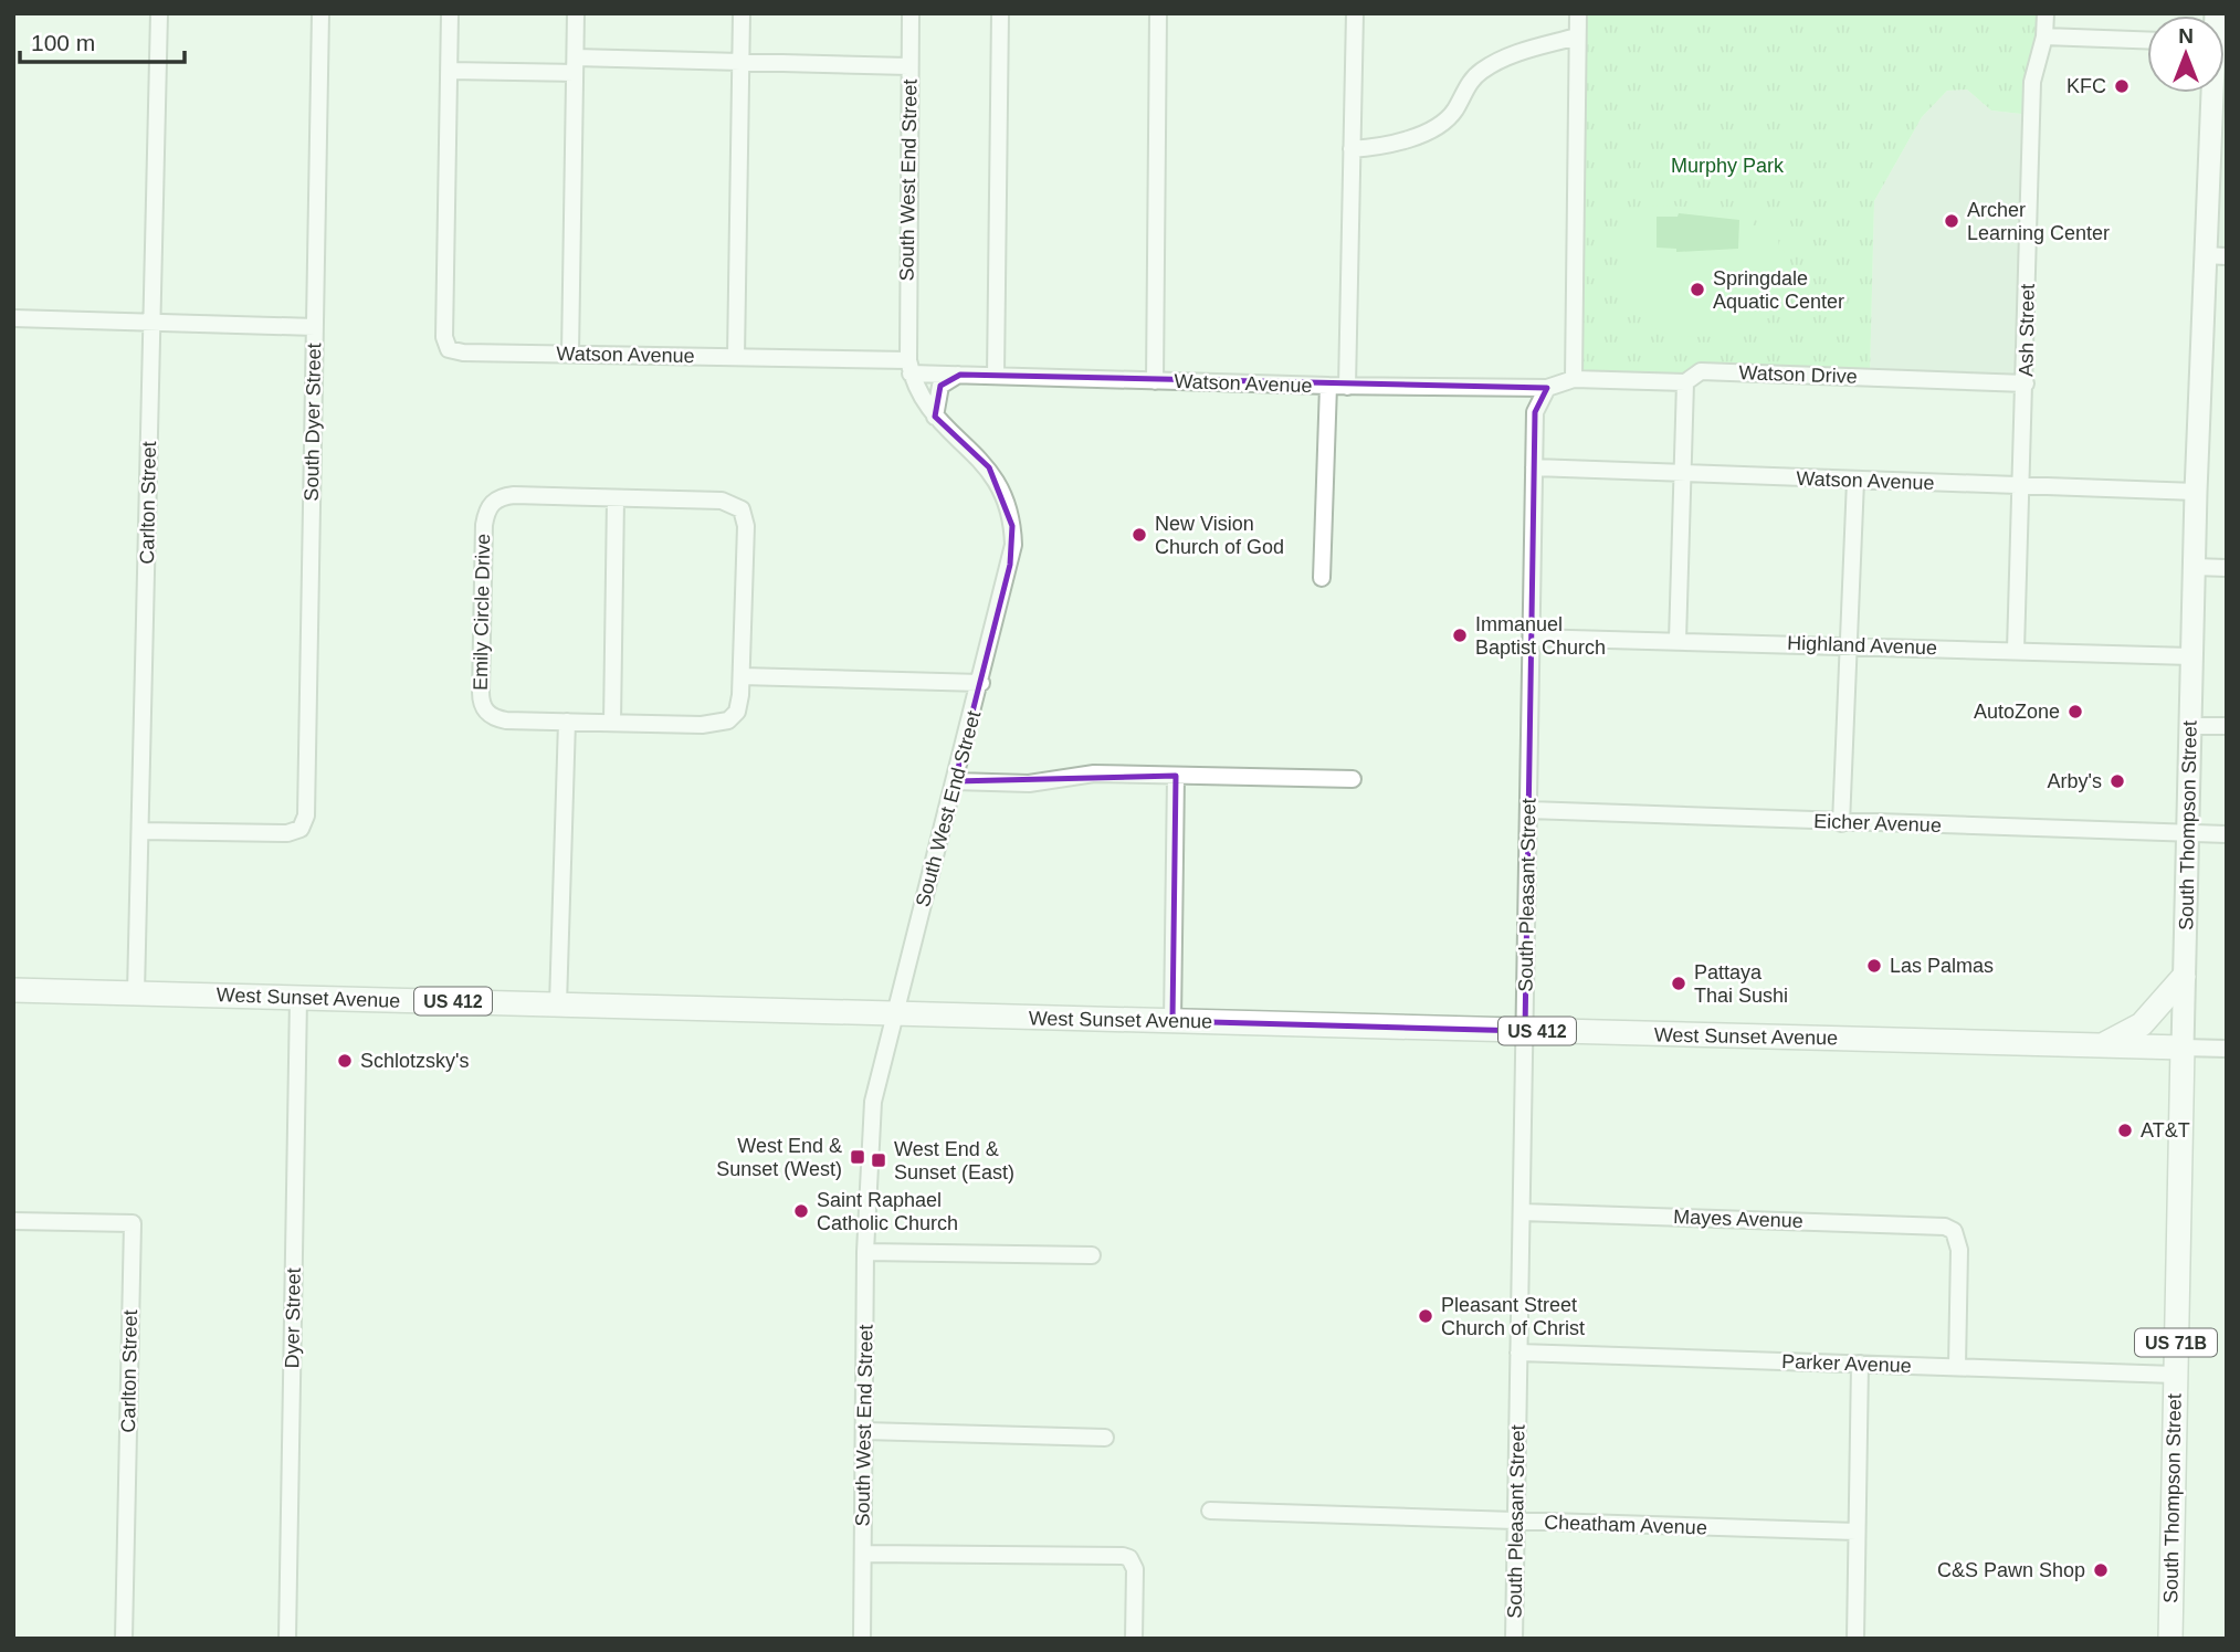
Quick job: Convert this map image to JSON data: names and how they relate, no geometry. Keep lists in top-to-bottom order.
{
  "streets": {
    "highway": [
      "South Thompson Street",
      "West Sunset Avenue",
      "US 412",
      "US 71B"
    ],
    "street": [
      "South West End Street",
      "Ash Street",
      "Watson Avenue",
      "Watson Drive",
      "South Dyer Street",
      "Carlton Street",
      "Emily Circle Drive",
      "Highland Avenue",
      "Eicher Avenue",
      "South Pleasant Street",
      "Mayes Avenue",
      "Dyer Street",
      "Parker Avenue",
      "Cheatham Avenue"
    ]
  },
  "crossings": [
    ["South West End Street", "Watson Avenue"],
    ["South West End Street", "West Sunset Avenue"],
    ["Ash Street", "Watson Avenue"],
    ["Ash Street", "Watson Drive"],
    ["Ash Street", "Highland Avenue"],
    ["Watson Avenue", "Watson Drive"],
    ["Watson Avenue", "South Thompson Street"],
    ["Watson Avenue", "South Pleasant Street"],
    ["South Dyer Street", "Carlton Street"],
    ["Carlton Street", "West Sunset Avenue"],
    ["Highland Avenue", "South Thompson Street"],
    ["Highland Avenue", "South Pleasant Street"],
    ["Eicher Avenue", "South Thompson Street"],
    ["Eicher Avenue", "South Pleasant Street"],
    ["South Thompson Street", "West Sunset Avenue"],
    ["South Thompson Street", "Parker Avenue"],
    ["South Pleasant Street", "West Sunset Avenue"],
    ["South Pleasant Street", "Mayes Avenue"],
    ["South Pleasant Street", "Parker Avenue"],
    ["South Pleasant Street", "Cheatham Avenue"],
    ["West Sunset Avenue", "Dyer Street"],
    ["Mayes Avenue", "Parker Avenue"]
  ],
  "parks": ["Murphy Park"],
  "places": {
    "other": [
      "KFC",
      "Archer Learning Center",
      "Springdale Aquatic Center",
      "New Vision Church of God",
      "Immanuel Baptist Church",
      "AutoZone",
      "Arby's",
      "Las Palmas",
      "Pattaya Thai Sushi",
      "Schlotzsky's",
      "AT&T",
      "Saint Raphael Catholic Church",
      "Pleasant Street Church of Christ",
      "C&S Pawn Shop"
    ],
    "transit": ["West End & Sunset (West)", "West End & Sunset (East)"]
  },
  "scale_bar": "100 m",
  "north": "top"
}
